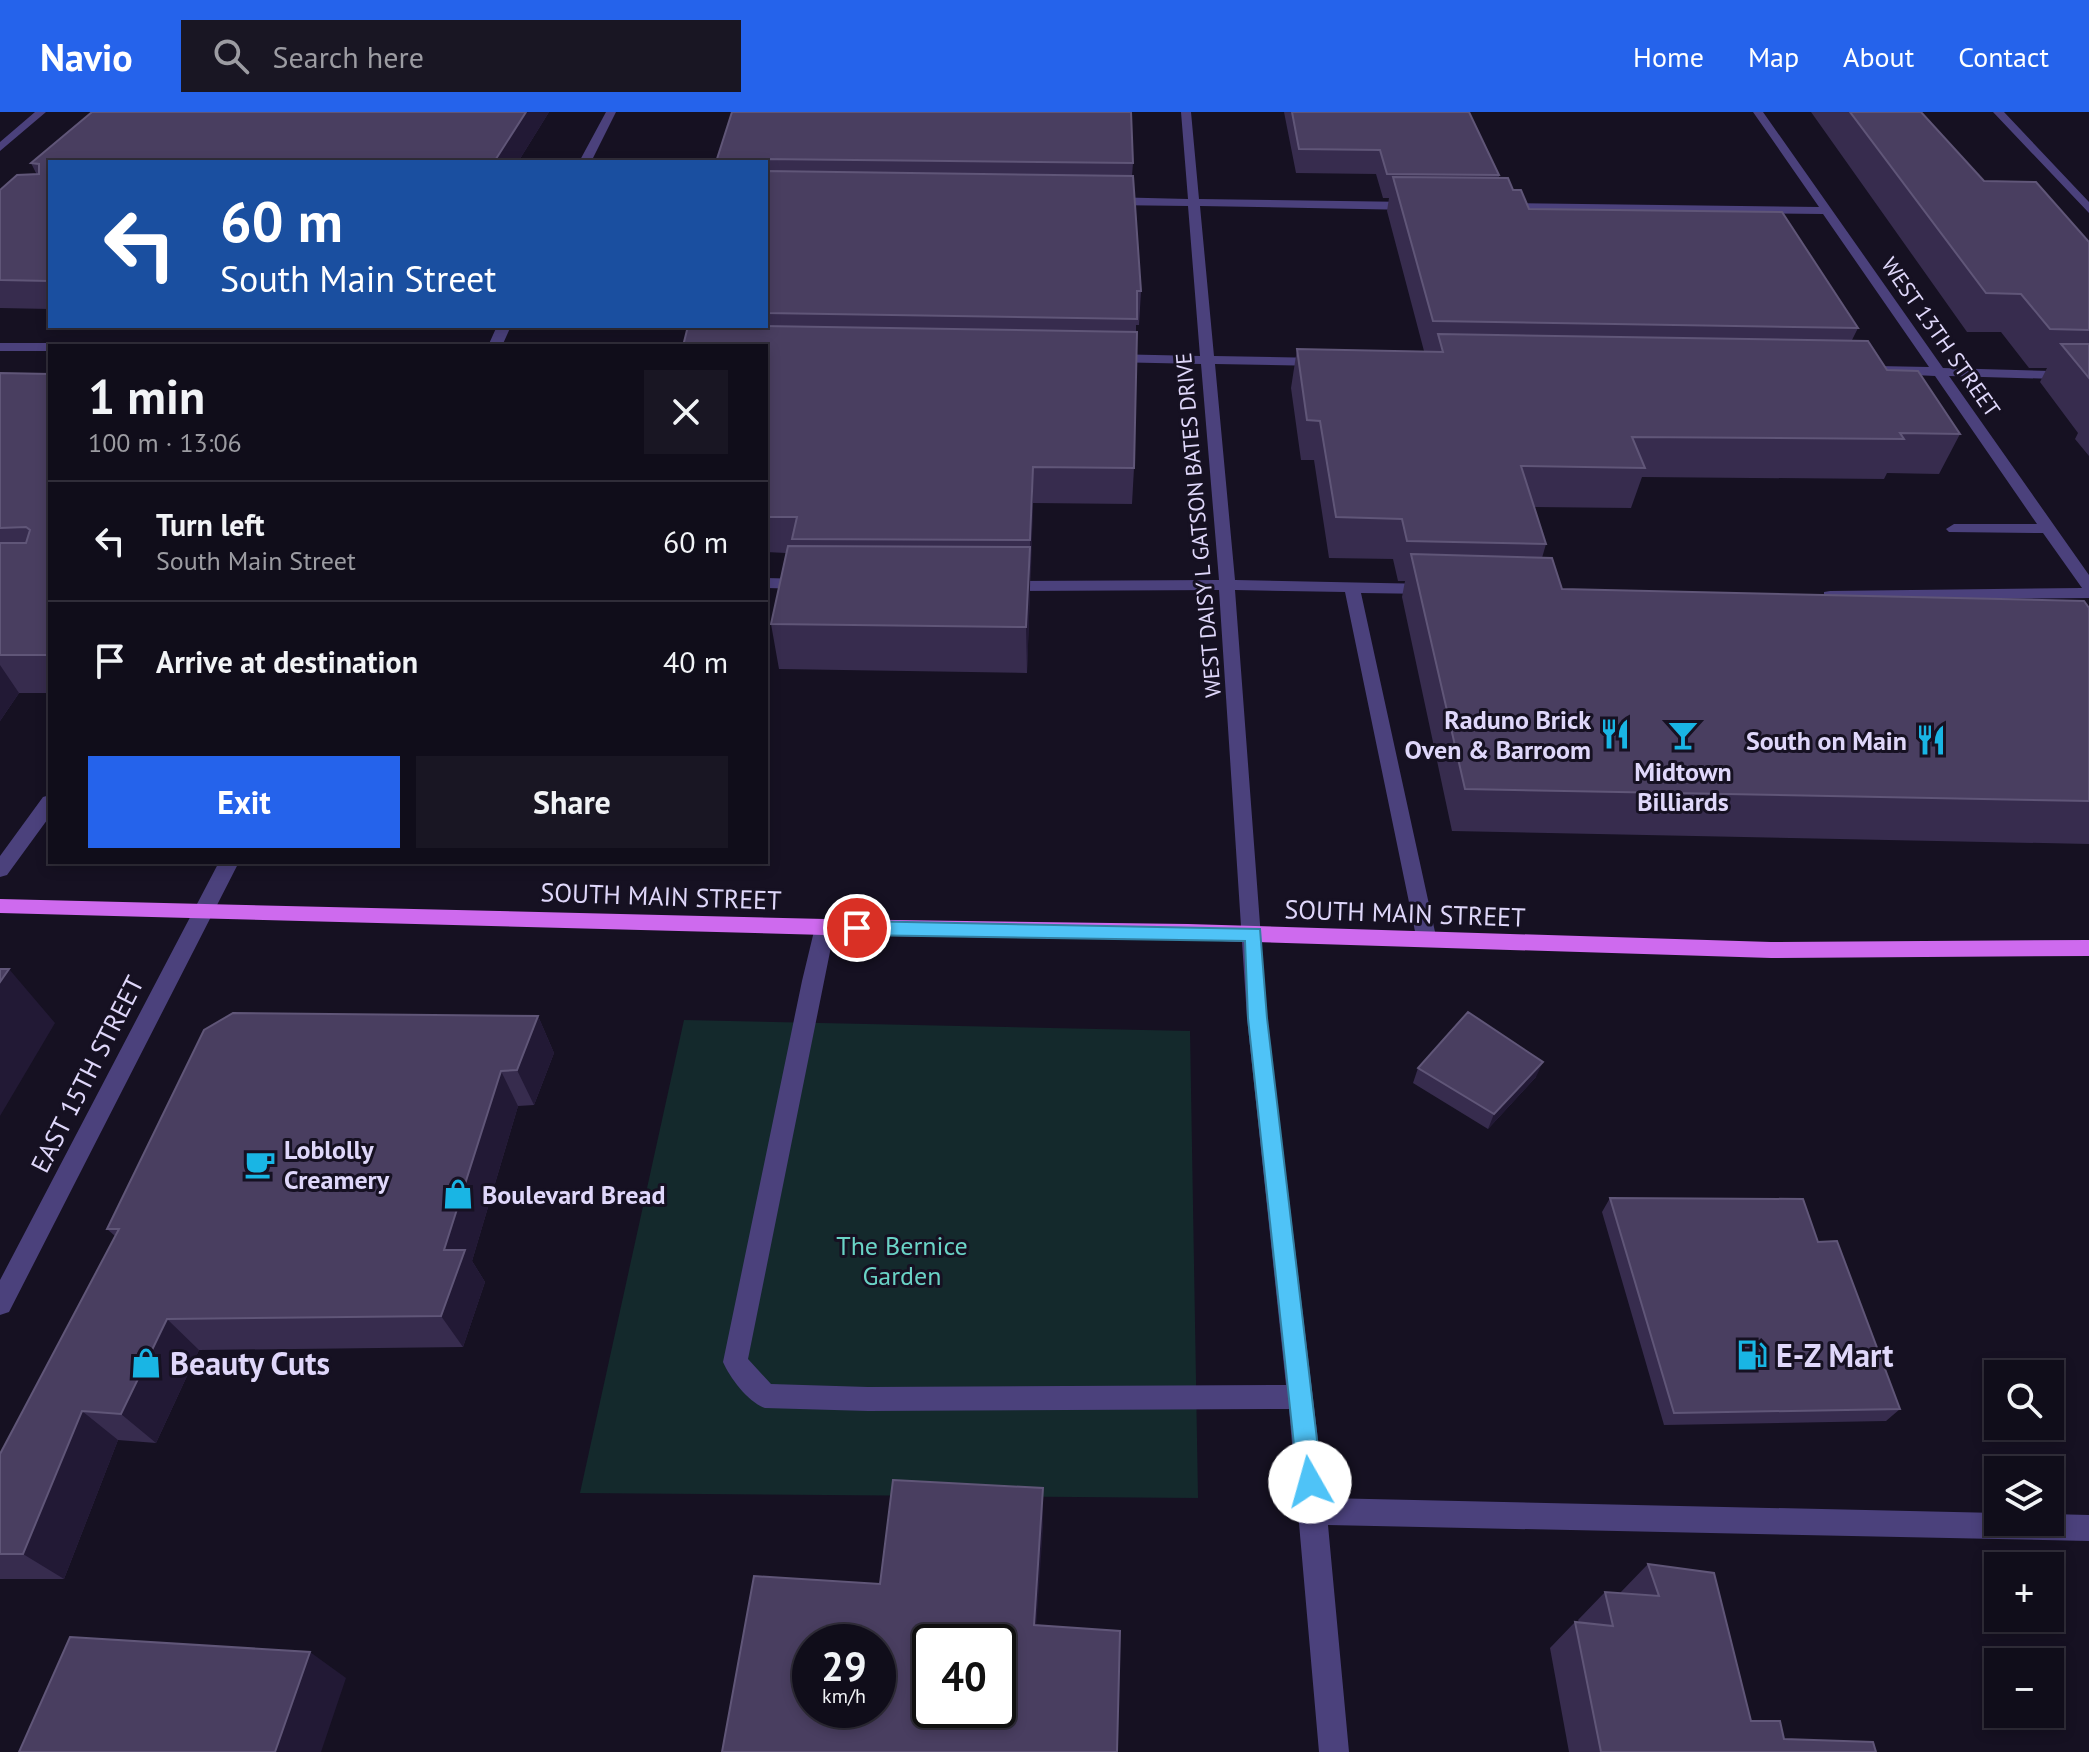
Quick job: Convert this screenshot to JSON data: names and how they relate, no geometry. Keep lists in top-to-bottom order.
{
  "streets": {
    "main road": ["SOUTH MAIN STREET"],
    "street": ["WEST 13TH STREET", "WEST DAISY L GATSON BATES DRIVE", "EAST 15TH STREET"]
  },
  "crossings": [
    ["WEST DAISY L GATSON BATES DRIVE", "SOUTH MAIN STREET"],
    ["SOUTH MAIN STREET", "EAST 15TH STREET"]
  ],
  "parks": ["The Bernice Garden"],
  "places": {
    "restaurant": ["Raduno Brick Oven & Barroom", "South on Main"],
    "bar": ["Midtown Billiards"],
    "cafe": ["Loblolly Creamery"],
    "shop": ["Boulevard Bread", "Beauty Cuts"],
    "fuel station": ["E-Z Mart"]
  },
  "page": {
    "header": "Navio",
    "search": "Search here",
    "nav": [
      "Home",
      "Map",
      "About",
      "Contact"
    ],
    "turn": ["60 m", "South Main Street"],
    "heading": ["1 min", "100 m · 13:06"],
    "list": [
      {
        "name": "Turn left",
        "note": "South Main Street",
        "value": "60 m"
      },
      {
        "name": "Arrive at destination",
        "value": "40 m"
      }
    ],
    "buttons": ["Exit", "Share"],
    "map_buttons": ["+", "−"],
    "speed": "29 km/h",
    "limit": "40"
  }
}
